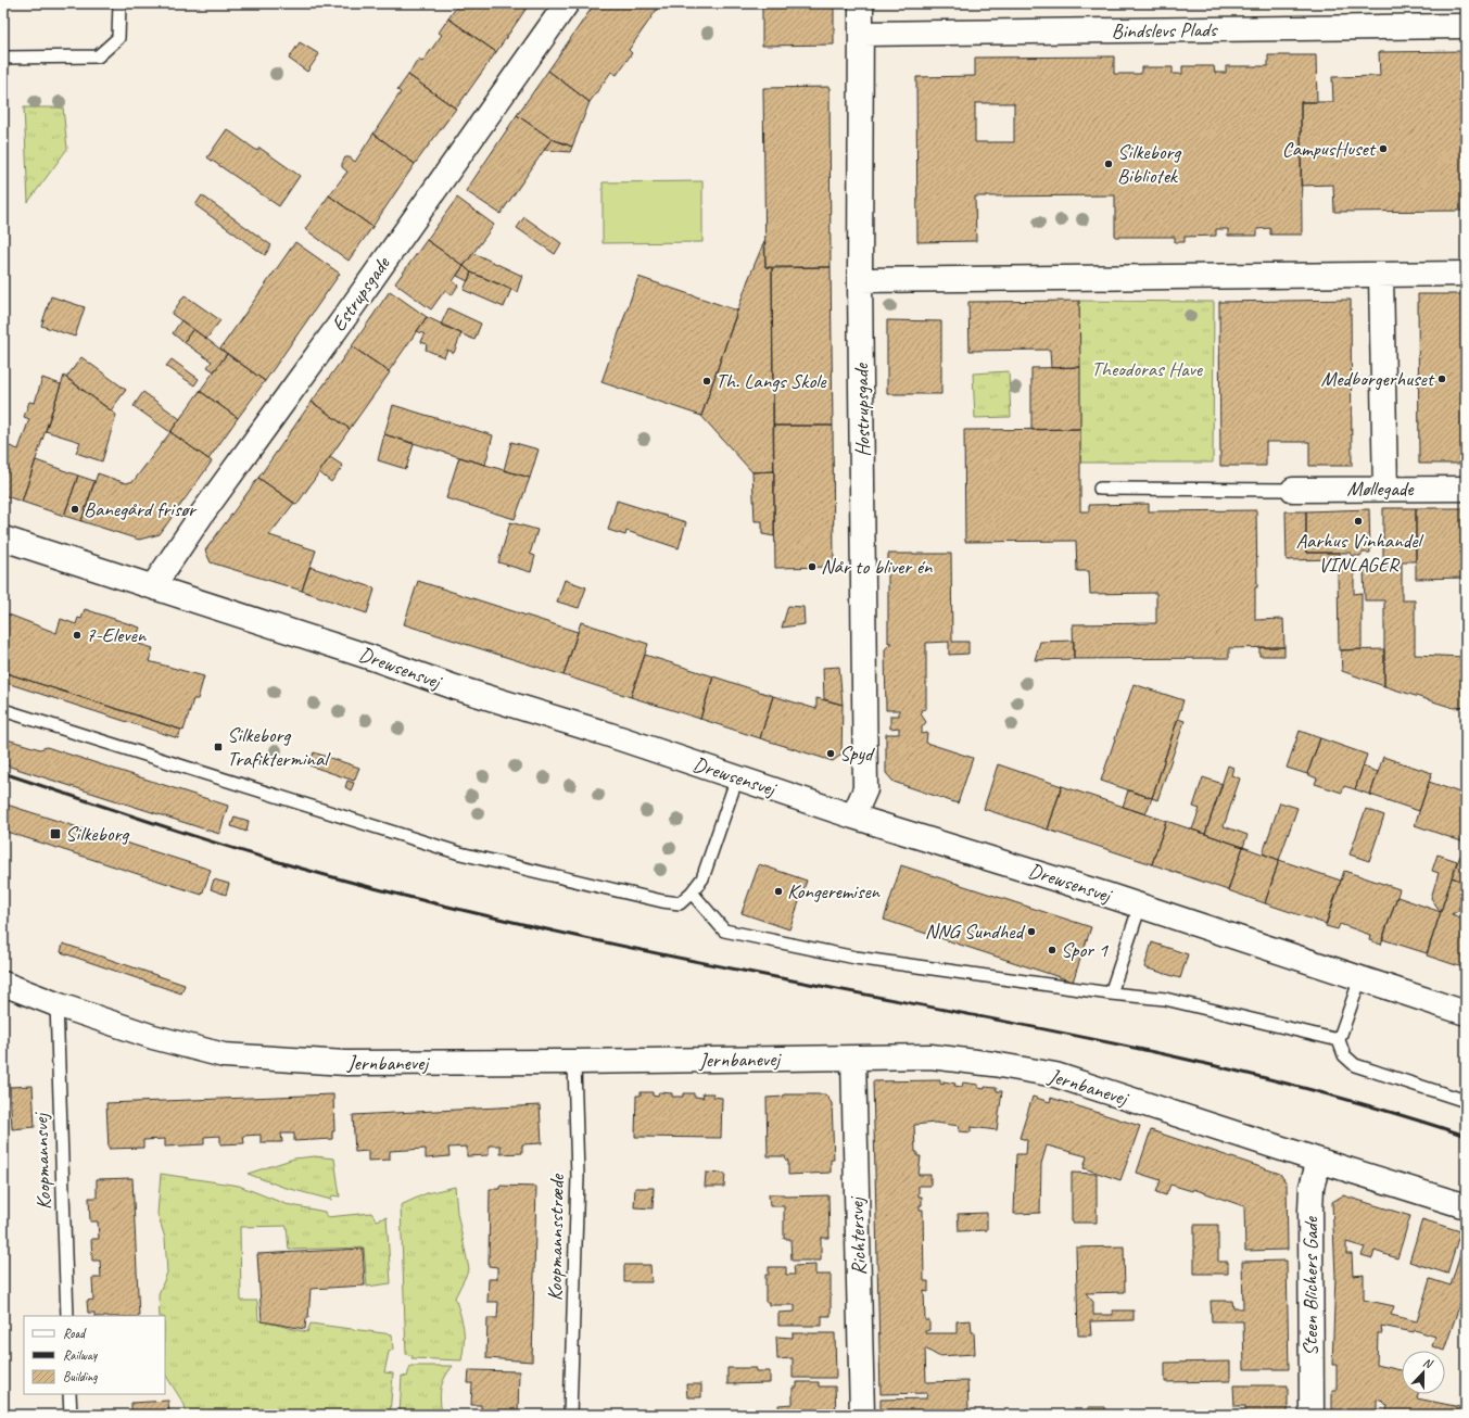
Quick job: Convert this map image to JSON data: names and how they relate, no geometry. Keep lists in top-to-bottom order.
{
  "streets": {
    "street": [
      "Bindslevs Plads",
      "Estrupsgade",
      "Hostrupsgade",
      "Møllegade",
      "Drewsensvej",
      "Jernbanevej",
      "Richtersvej",
      "Steen Blichers Gade"
    ],
    "lane": ["Koopmannsvej", "Koopmannsstræde"]
  },
  "crossings": [
    ["Bindslevs Plads", "Hostrupsgade"],
    ["Estrupsgade", "Drewsensvej"],
    ["Hostrupsgade", "Drewsensvej"],
    ["Jernbanevej", "Koopmannsvej"],
    ["Jernbanevej", "Richtersvej"],
    ["Jernbanevej", "Koopmannsstræde"],
    ["Jernbanevej", "Steen Blichers Gade"]
  ],
  "parks": ["Theodoras Have"],
  "places": {
    "other": [
      "CampusHuset",
      "Silkeborg Bibliotek",
      "Medborgerhuset",
      "Th. Langs Skole",
      "Banegård frisør",
      "Aarhus Vinhandel VINLAGER",
      "Når to bliver én",
      "7-Eleven",
      "Spyd",
      "Kongeremisen",
      "NNG Sundhed",
      "Spor 1"
    ],
    "transit": ["Silkeborg Trafikterminal", "Silkeborg"]
  },
  "legend": ["Road", "Railway", "Building"],
  "north": "top"
}
